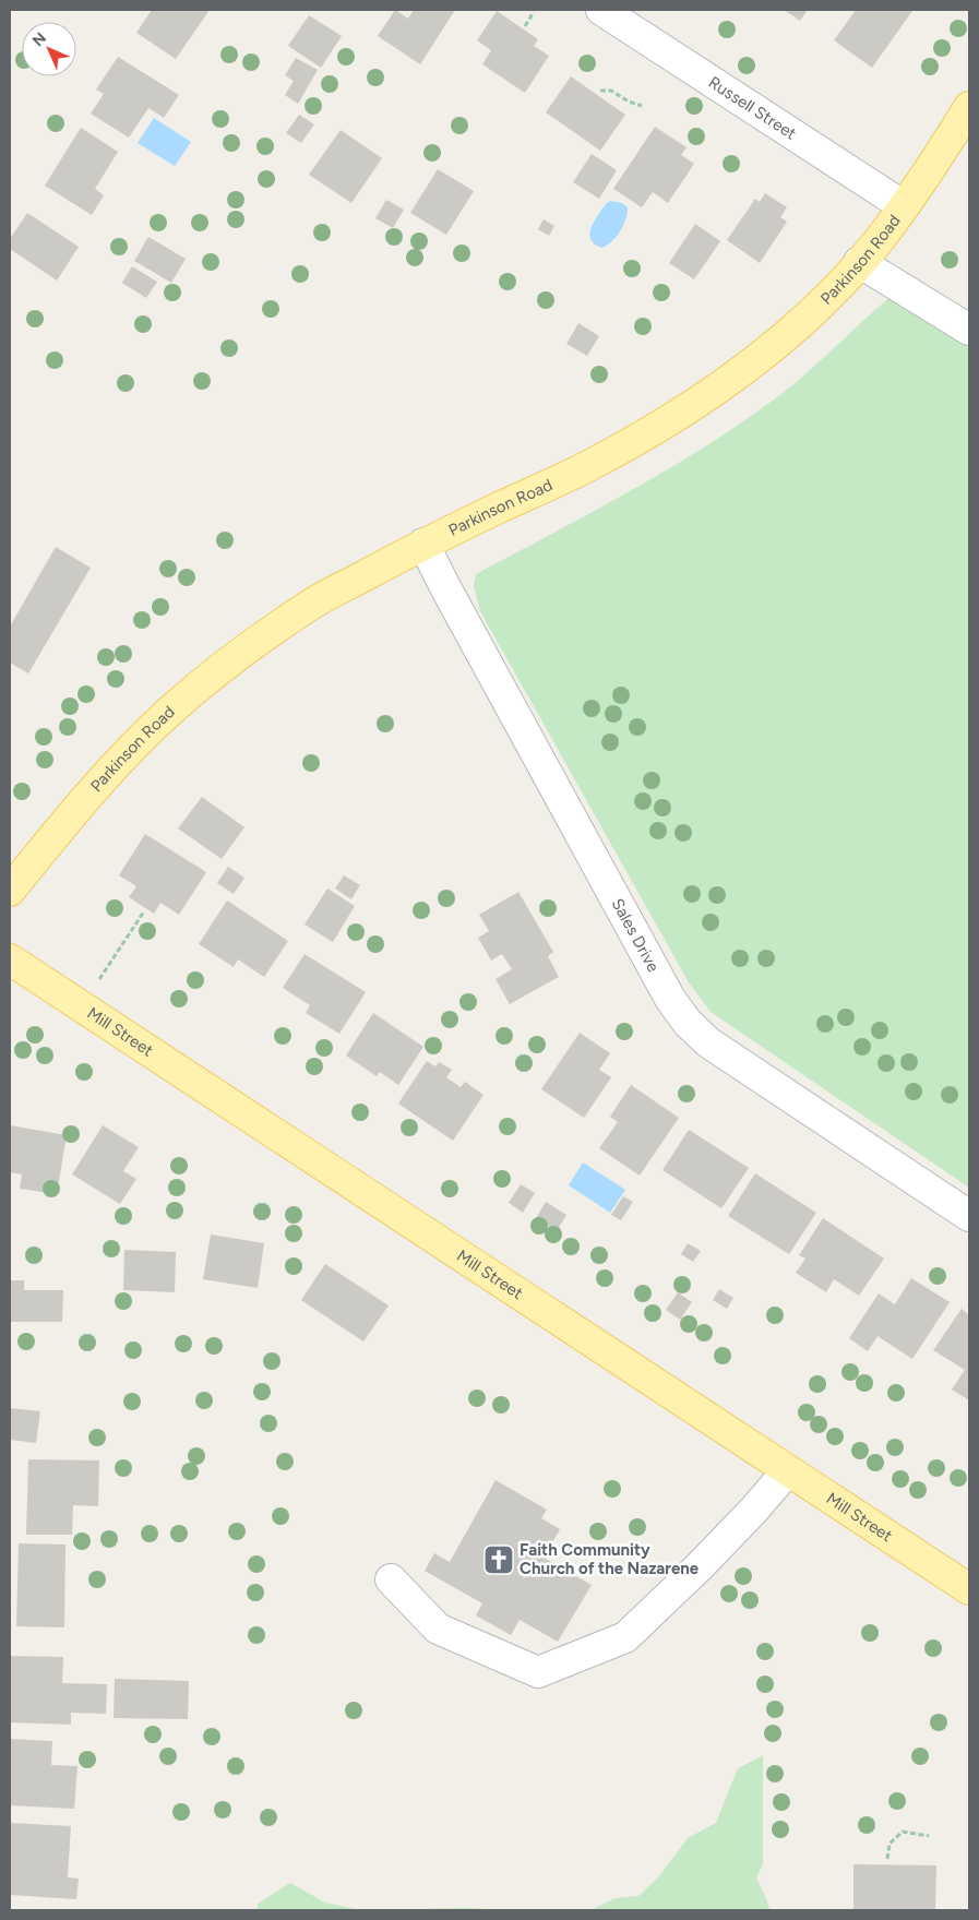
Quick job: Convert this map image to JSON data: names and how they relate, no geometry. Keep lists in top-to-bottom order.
{
  "streets": {
    "main road": ["Parkinson Road", "Mill Street"],
    "street": ["Russell Street", "Sales Drive"]
  },
  "crossings": [
    ["Russell Street", "Parkinson Road"],
    ["Parkinson Road", "Sales Drive"]
  ],
  "places": {
    "church": ["Faith Community Church of the Nazarene"]
  },
  "north": "top left"
}
